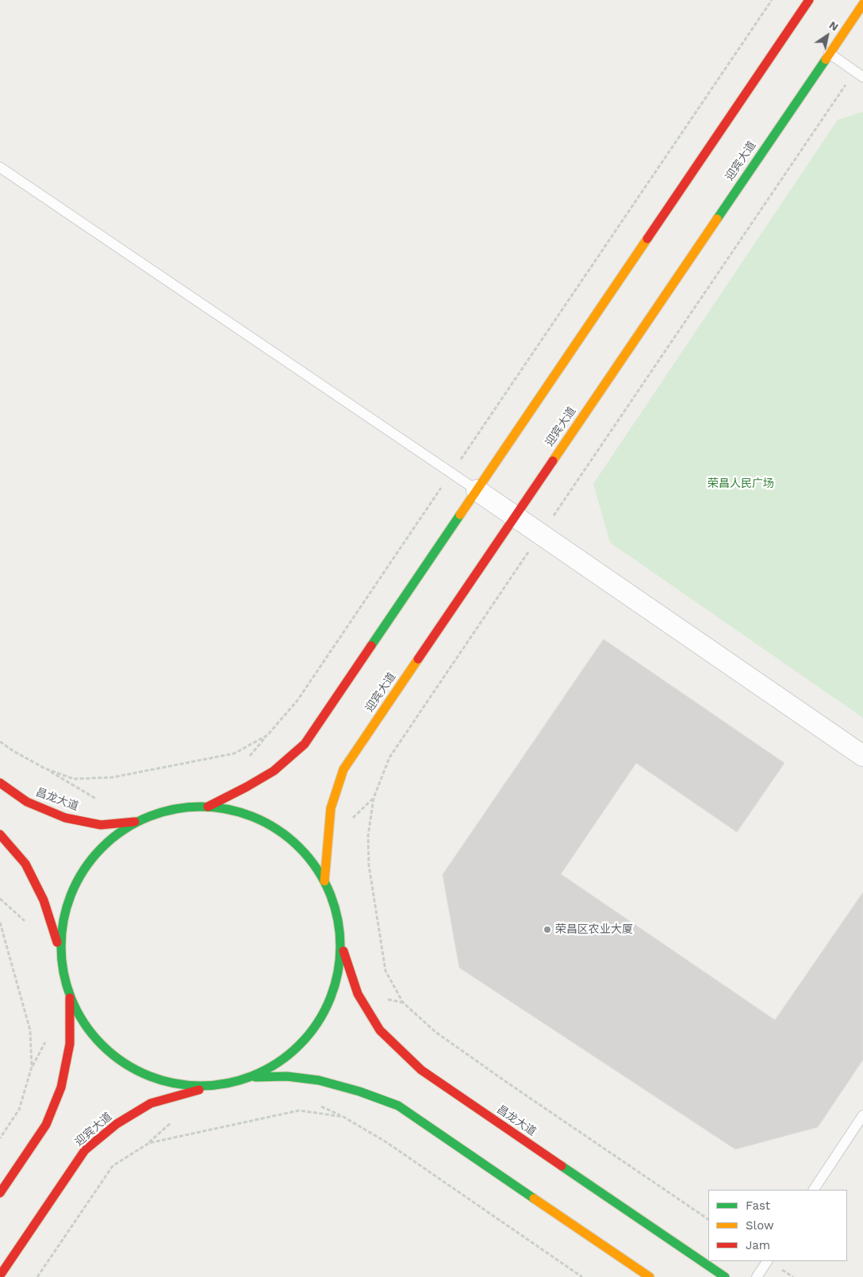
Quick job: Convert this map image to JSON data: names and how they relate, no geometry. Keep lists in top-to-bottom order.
{
  "streets": {
    "main road": ["迎宾大道", "昌龙大道"]
  },
  "parks": ["荣昌人民广场"],
  "places": ["荣昌区农业大厦"],
  "legend": ["Fast", "Slow", "Jam"],
  "north": "top right"
}
